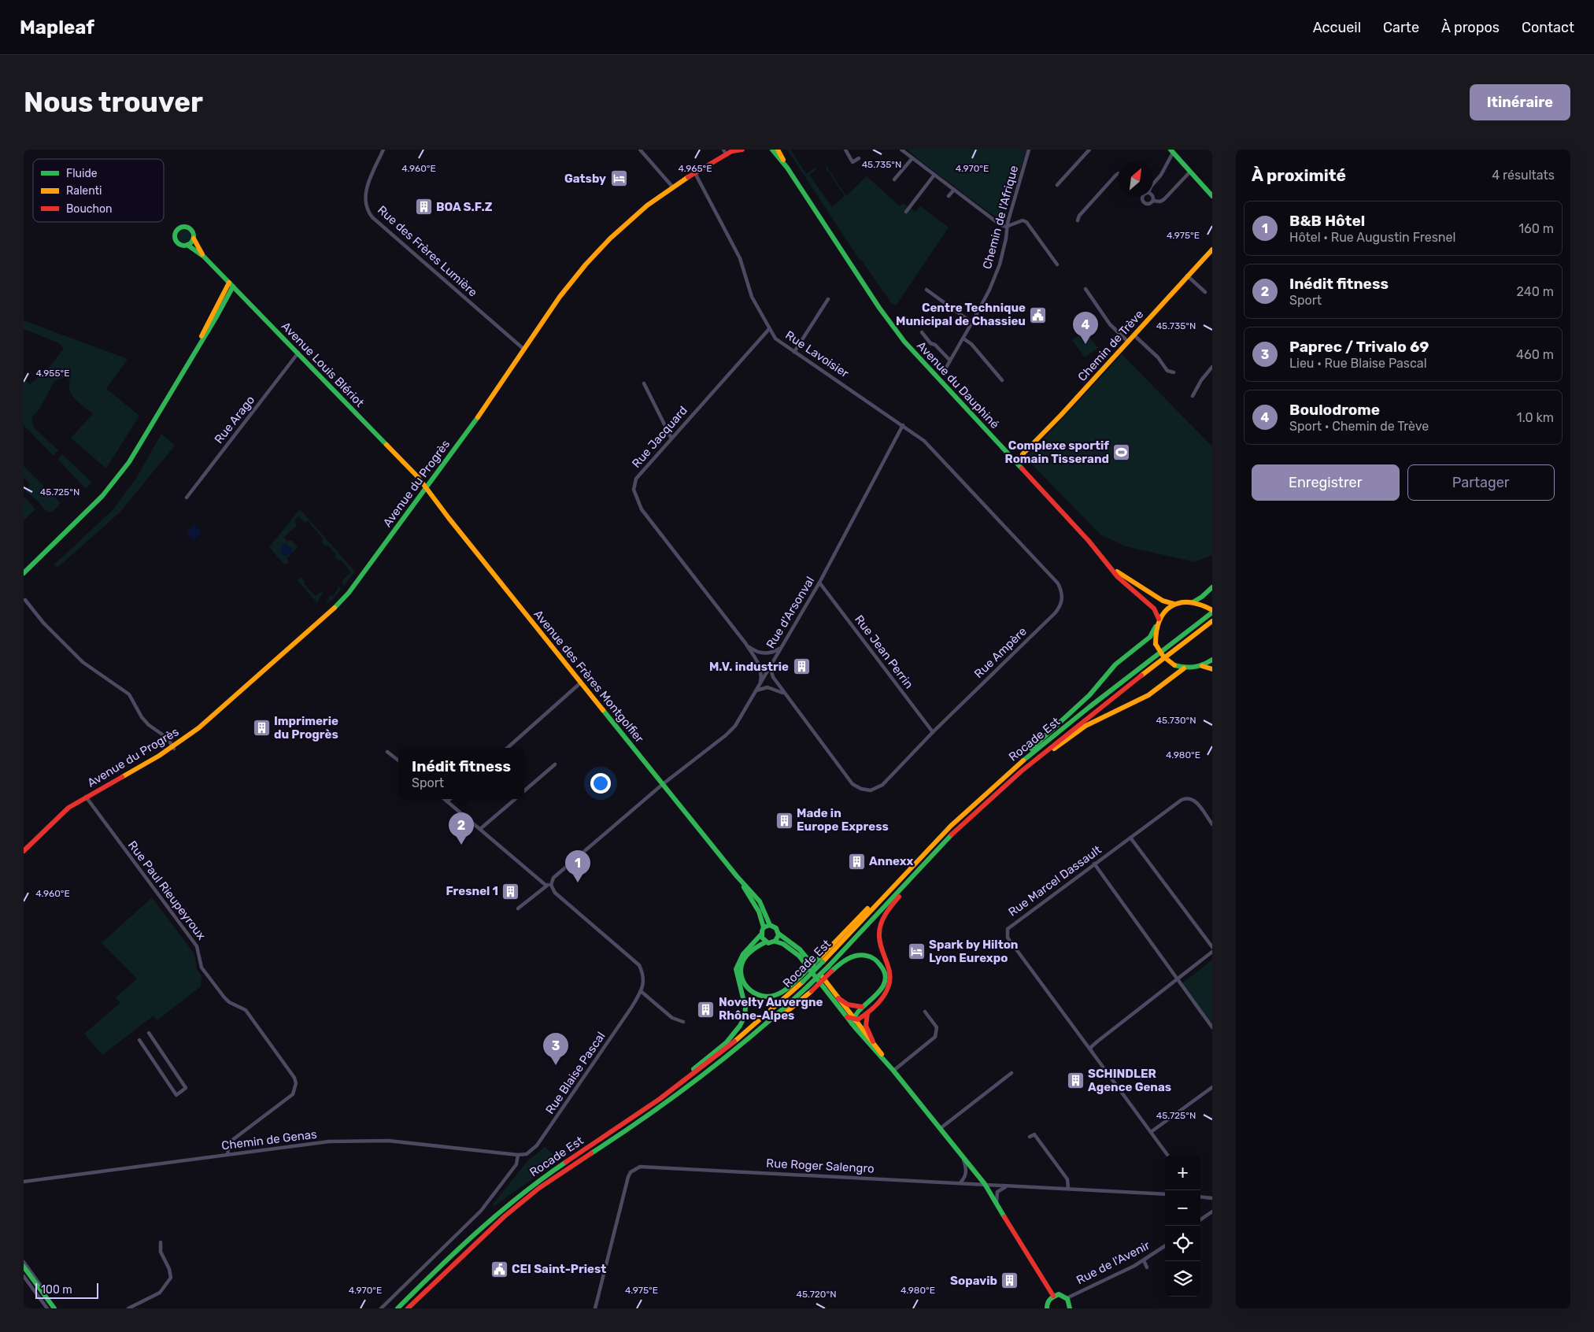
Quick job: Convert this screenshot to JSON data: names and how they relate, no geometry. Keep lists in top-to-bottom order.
{
  "streets": {
    "main road": [
      "Chemin de Trève",
      "Avenue Louis Blériot",
      "Avenue du Dauphiné",
      "Avenue du Progrès",
      "Avenue des Frères Montgolfier",
      "Rocade Est"
    ],
    "street": [
      "Chemin de l'Afrique",
      "Rue des Frères Lumière",
      "Rue Lavoisier",
      "Rue Arago",
      "Rue Jacquard",
      "Rue d'Arsonval",
      "Rue Jean Perrin",
      "Rue Ampère",
      "Rue Marcel Dassault",
      "Rue Paul Rieupeyroux",
      "Rue Blaise Pascal",
      "Chemin de Genas",
      "Rue Roger Salengro",
      "Rue de l'Avenir"
    ]
  },
  "crossings": [
    ["Rue des Frères Lumière", "Avenue du Progrès"],
    ["Rue Lavoisier", "Rue Jacquard"],
    ["Rue Lavoisier", "Avenue du Progrès"],
    ["Rue Lavoisier", "Rue d'Arsonval"],
    ["Rue Lavoisier", "Rue Ampère"],
    ["Avenue Louis Blériot", "Rue Arago"],
    ["Avenue Louis Blériot", "Avenue du Progrès"],
    ["Avenue Louis Blériot", "Avenue des Frères Montgolfier"],
    ["Rue Jacquard", "Rue d'Arsonval"],
    ["Avenue du Progrès", "Avenue des Frères Montgolfier"],
    ["Avenue du Progrès", "Rue Paul Rieupeyroux"],
    ["Rue d'Arsonval", "Rue Jean Perrin"],
    ["Rue d'Arsonval", "Rue Ampère"],
    ["Rue d'Arsonval", "Avenue des Frères Montgolfier"],
    ["Rue Jean Perrin", "Rue Ampère"],
    ["Avenue des Frères Montgolfier", "Rue Roger Salengro"],
    ["Rue Paul Rieupeyroux", "Chemin de Genas"],
    ["Rue Blaise Pascal", "Chemin de Genas"]
  ],
  "places": {
    "hotel": ["Gatsby", "Spark by Hilton Lyon Eurexpo"],
    "building": [
      "BOA S.F.Z",
      "M.V. industrie",
      "Imprimerie du Progrès",
      "Made in Europe Express",
      "Annexx",
      "Fresnel 1",
      "Novelty Auvergne Rhône-Alpes",
      "SCHINDLER Agence Genas",
      "Sopavib"
    ],
    "public building": ["Centre Technique Municipal de Chassieu", "CEI Saint-Priest"],
    "sports": ["Complexe sportif Romain Tisserand"]
  },
  "legend": ["Fluide", "Ralenti", "Bouchon"],
  "scale_bar": "100 m",
  "north": "top right",
  "page": {
    "header": "Mapleaf",
    "nav": [
      "Accueil",
      "Carte",
      "À propos",
      "Contact"
    ],
    "buttons": [
      "Itinéraire",
      ["Enregistrer", "Partager"]
    ],
    "title": "Nous trouver",
    "heading": ["À proximité", "4 résultats"],
    "list": [
      {
        "mark": "1",
        "name": "B&B Hôtel",
        "note": "Hôtel · Rue Augustin Fresnel",
        "value": "160 m"
      },
      {
        "mark": "2",
        "name": "Inédit fitness",
        "note": "Sport",
        "value": "240 m"
      },
      {
        "mark": "3",
        "name": "Paprec / Trivalo 69",
        "note": "Lieu · Rue Blaise Pascal",
        "value": "460 m"
      },
      {
        "mark": "4",
        "name": "Boulodrome",
        "note": "Sport · Chemin de Trève",
        "value": "1.0 km"
      }
    ],
    "pins": [
      "4",
      "2",
      "1",
      "3"
    ],
    "popup": ["Inédit fitness", "Sport"],
    "map_buttons": ["+", "−"],
    "scale": "100 m"
  },
  "coordinates": [
    "45.735°N",
    "4.960°E",
    "4.965°E",
    "4.970°E",
    "4.975°E",
    "4.955°E",
    "45.725°N",
    "45.730°N",
    "4.980°E",
    "45.720°N"
  ]
}
